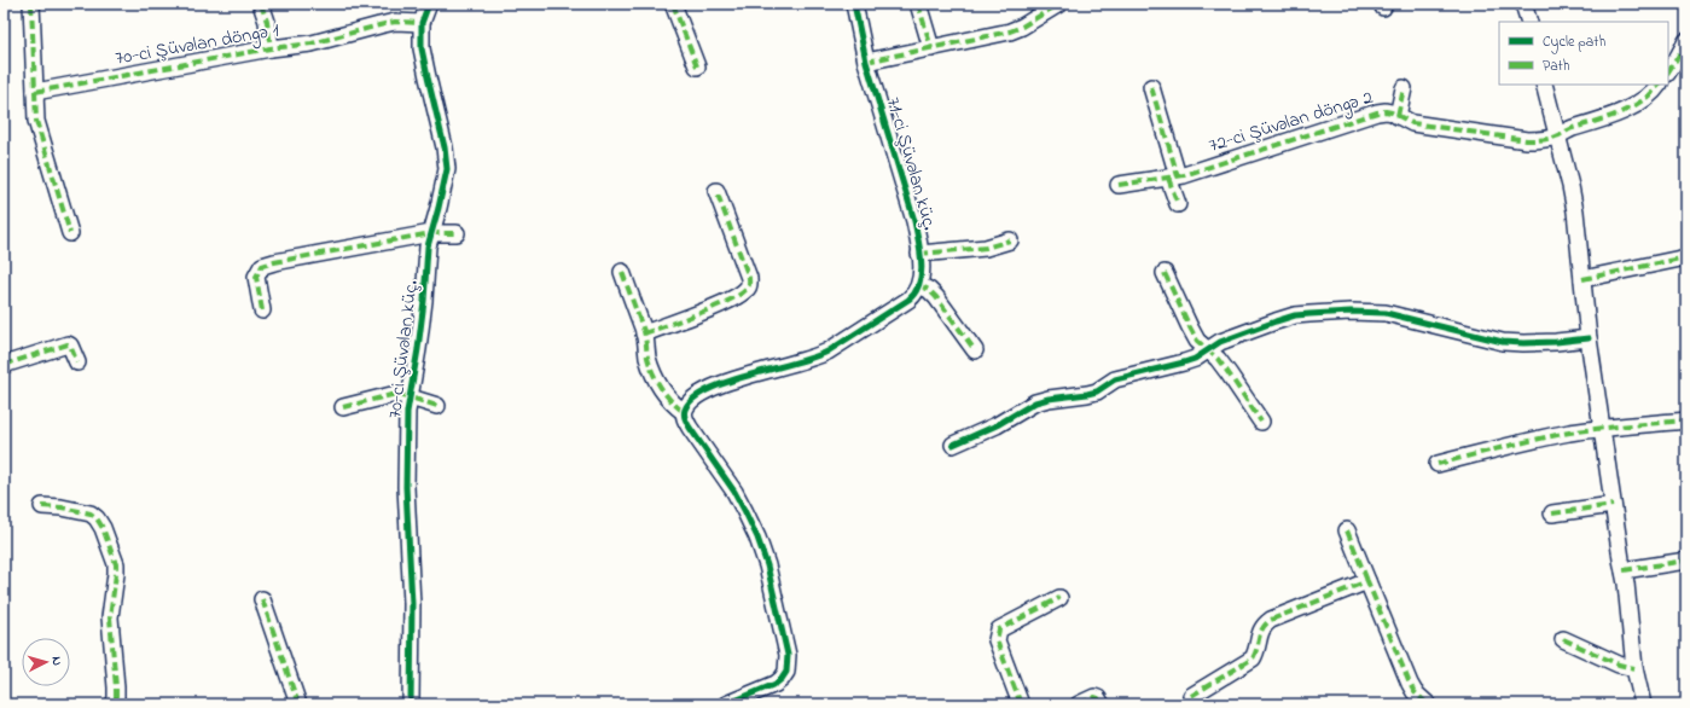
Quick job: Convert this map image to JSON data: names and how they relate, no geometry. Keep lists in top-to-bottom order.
{
  "streets": {
    "street": [
      "70-ci Şüvəlan döngə 1",
      "72-ci Şüvəlan döngə 2",
      "71-ci Şüvəlan küç.",
      "70-ci Şüvəlan küç."
    ]
  },
  "crossings": [
    ["70-ci Şüvəlan döngə 1", "70-ci Şüvəlan küç."]
  ],
  "legend": ["Cycle path", "Path"],
  "north": "right"
}
